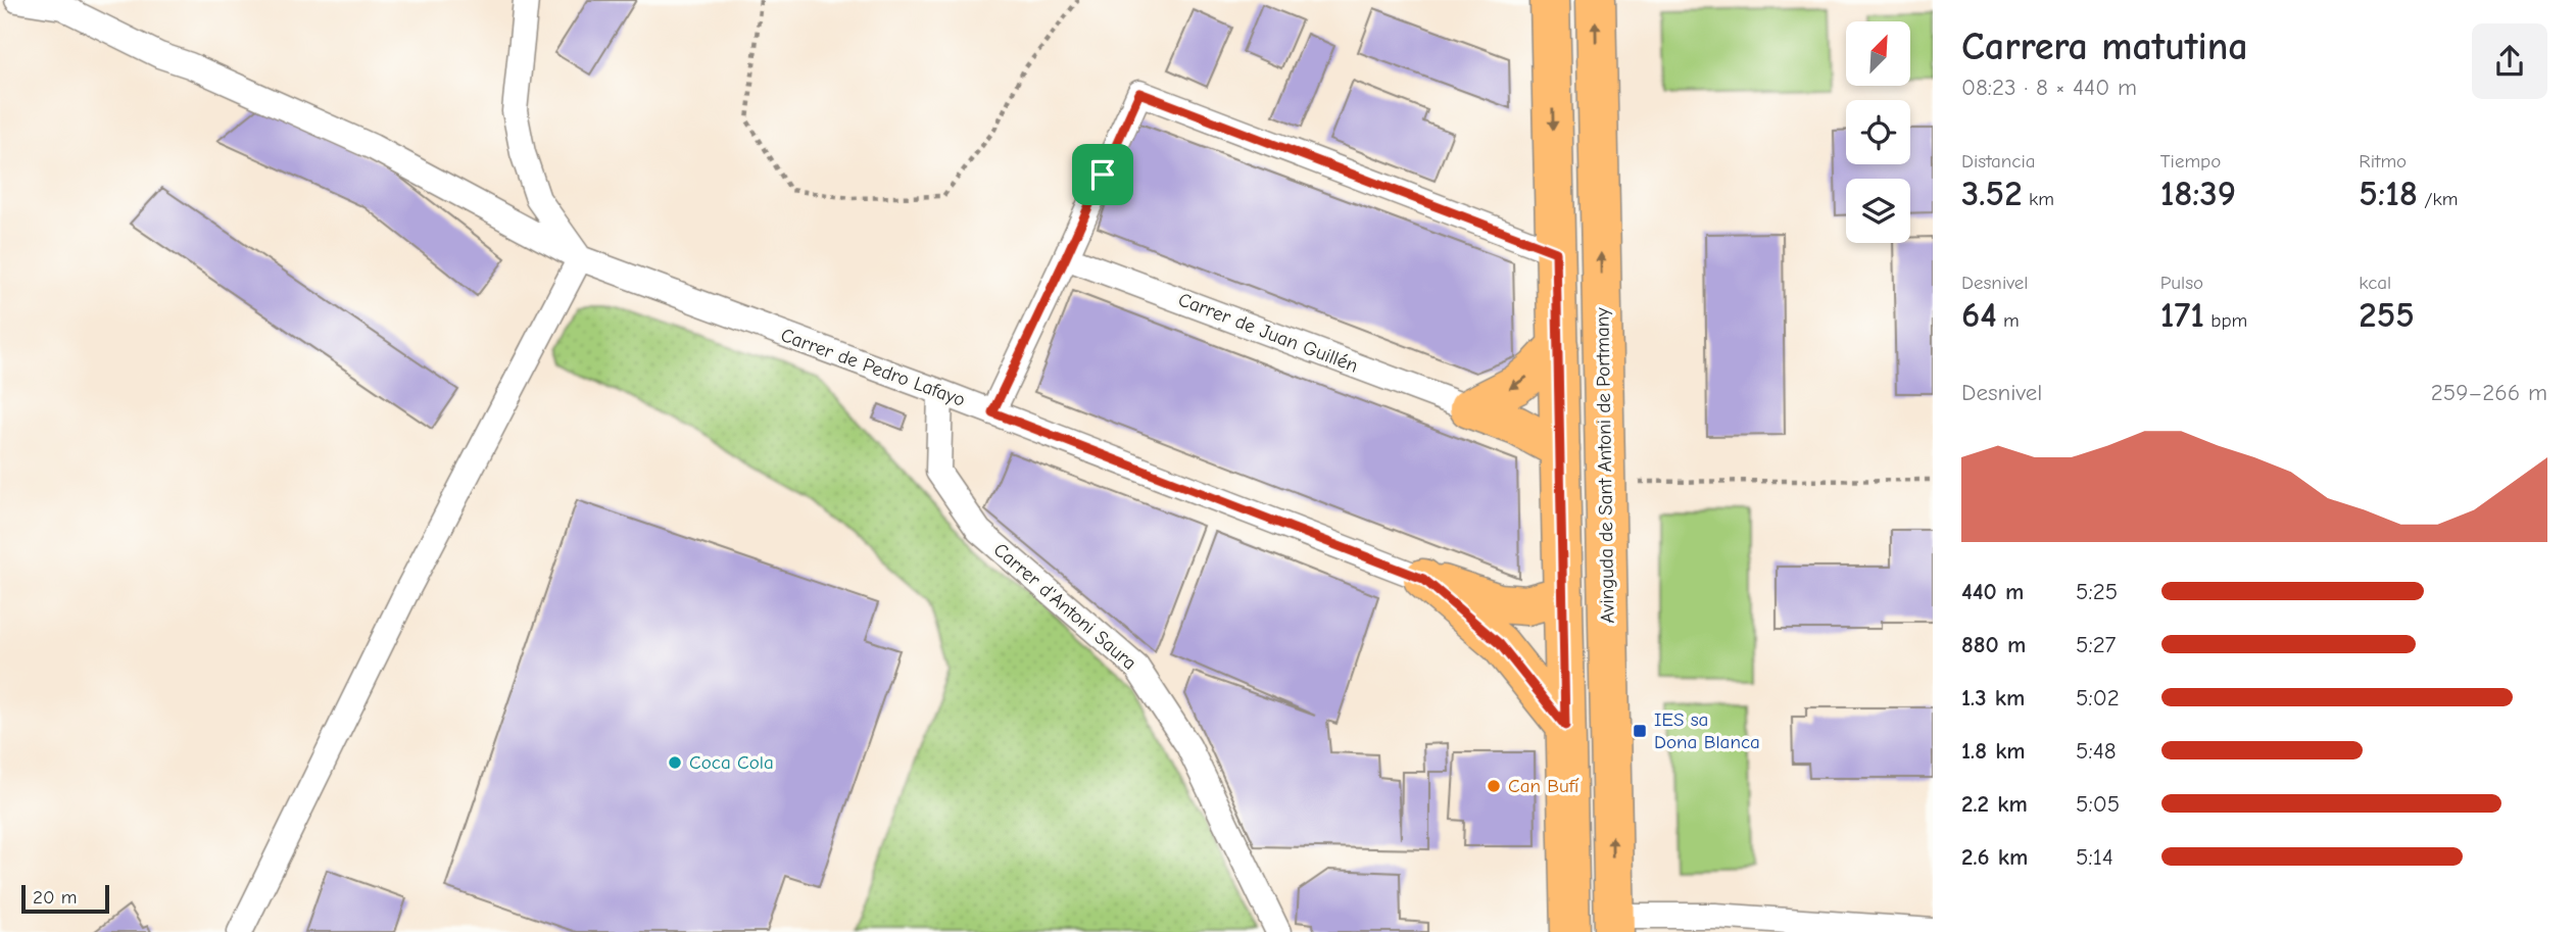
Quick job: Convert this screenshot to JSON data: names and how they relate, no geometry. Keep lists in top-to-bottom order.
{
  "streets": {
    "main road": ["Avinguda de Sant Antoni de Portmany"],
    "street": ["Carrer de Juan Guillén", "Carrer de Pedro Lafayo", "Carrer d'Antoni Saura"]
  },
  "crossings": [
    ["Carrer de Pedro Lafayo", "Carrer d'Antoni Saura"]
  ],
  "places": {
    "transit": ["IES sa Dona Blanca"],
    "other": ["Coca Cola", "Can Bufí"]
  },
  "scale_bar": "20 m",
  "north": "top right",
  "page": {
    "heading": ["Carrera matutina", "08:23 · 8 × 440 m"],
    "stats": [
      ["Distancia", "3.52 km"],
      ["Tiempo", "18:39"],
      ["Ritmo", "5:18 /km"],
      ["Desnivel", "64 m"],
      ["Pulso", "171 bpm"],
      ["kcal", "255"]
    ],
    "chart": ["Desnivel", "259–266 m"],
    "list": [
      {
        "name": "440 m",
        "note": "5:25"
      },
      {
        "name": "880 m",
        "note": "5:27"
      },
      {
        "name": "1.3 km",
        "note": "5:02"
      },
      {
        "name": "1.8 km",
        "note": "5:48"
      },
      {
        "name": "2.2 km",
        "note": "5:05"
      },
      {
        "name": "2.6 km",
        "note": "5:14"
      }
    ],
    "scale": "20 m"
  }
}
